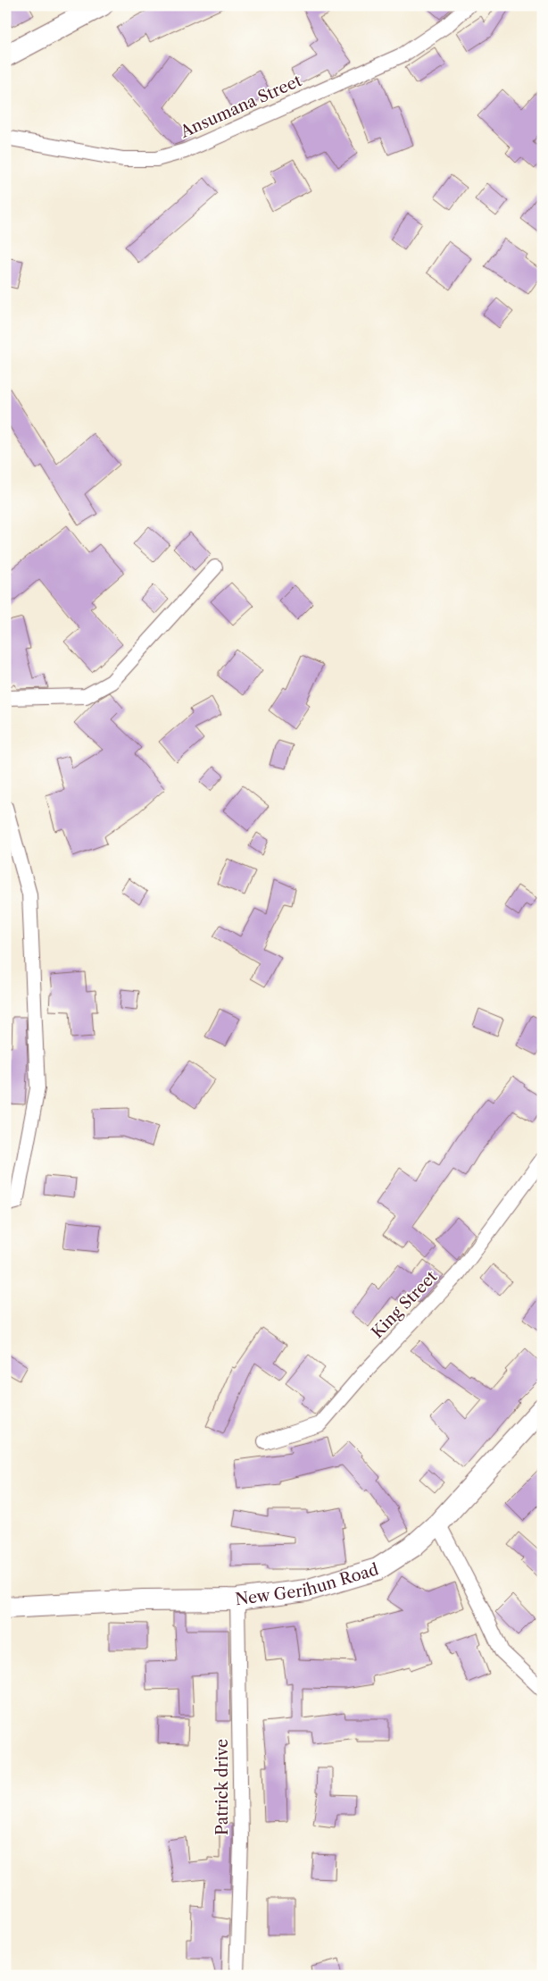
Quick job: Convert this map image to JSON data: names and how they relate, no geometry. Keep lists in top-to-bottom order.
{
  "streets": {
    "street": [
      "Ansumana Street",
      "King Street",
      "New Gerihun Road",
      "Patrick drive"
    ]
  },
  "crossings": [
    ["New Gerihun Road", "Patrick drive"]
  ]
}
